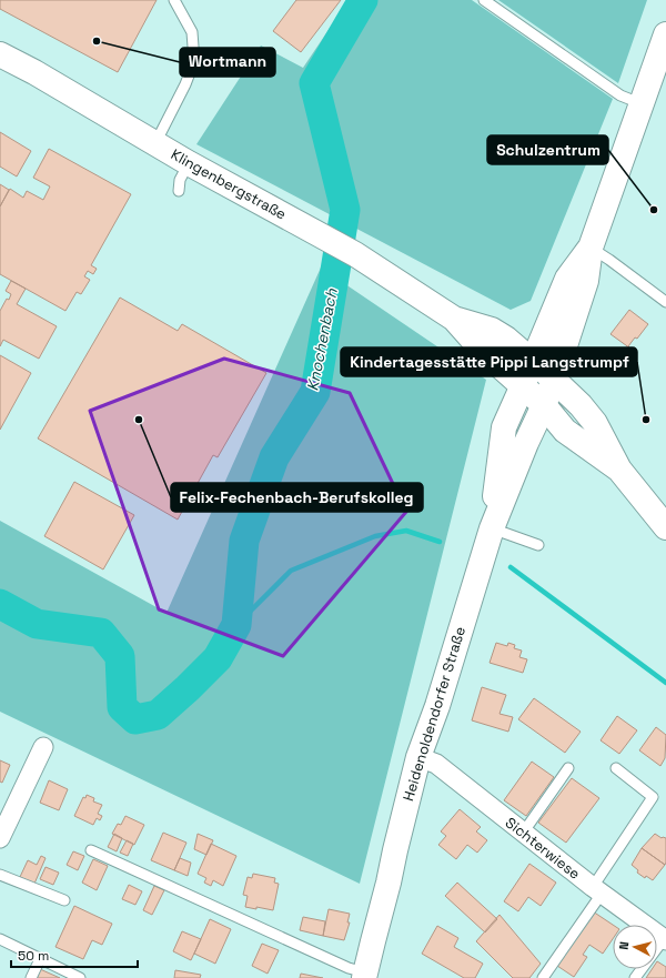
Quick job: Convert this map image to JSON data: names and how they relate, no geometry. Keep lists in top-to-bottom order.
{
  "streets": {
    "street": ["Klingenbergstraße", "Heidenoldendorfer Straße", "Sichterwiese"]
  },
  "crossings": [
    ["Klingenbergstraße", "Heidenoldendorfer Straße"],
    ["Heidenoldendorfer Straße", "Sichterwiese"]
  ],
  "water": ["Knochenbach"],
  "places": [
    "Wortmann",
    "Schulzentrum",
    "Felix-Fechenbach-Berufskolleg",
    "Kindertagesstätte Pippi Langstrumpf"
  ],
  "scale_bar": "50 m",
  "north": "left"
}
